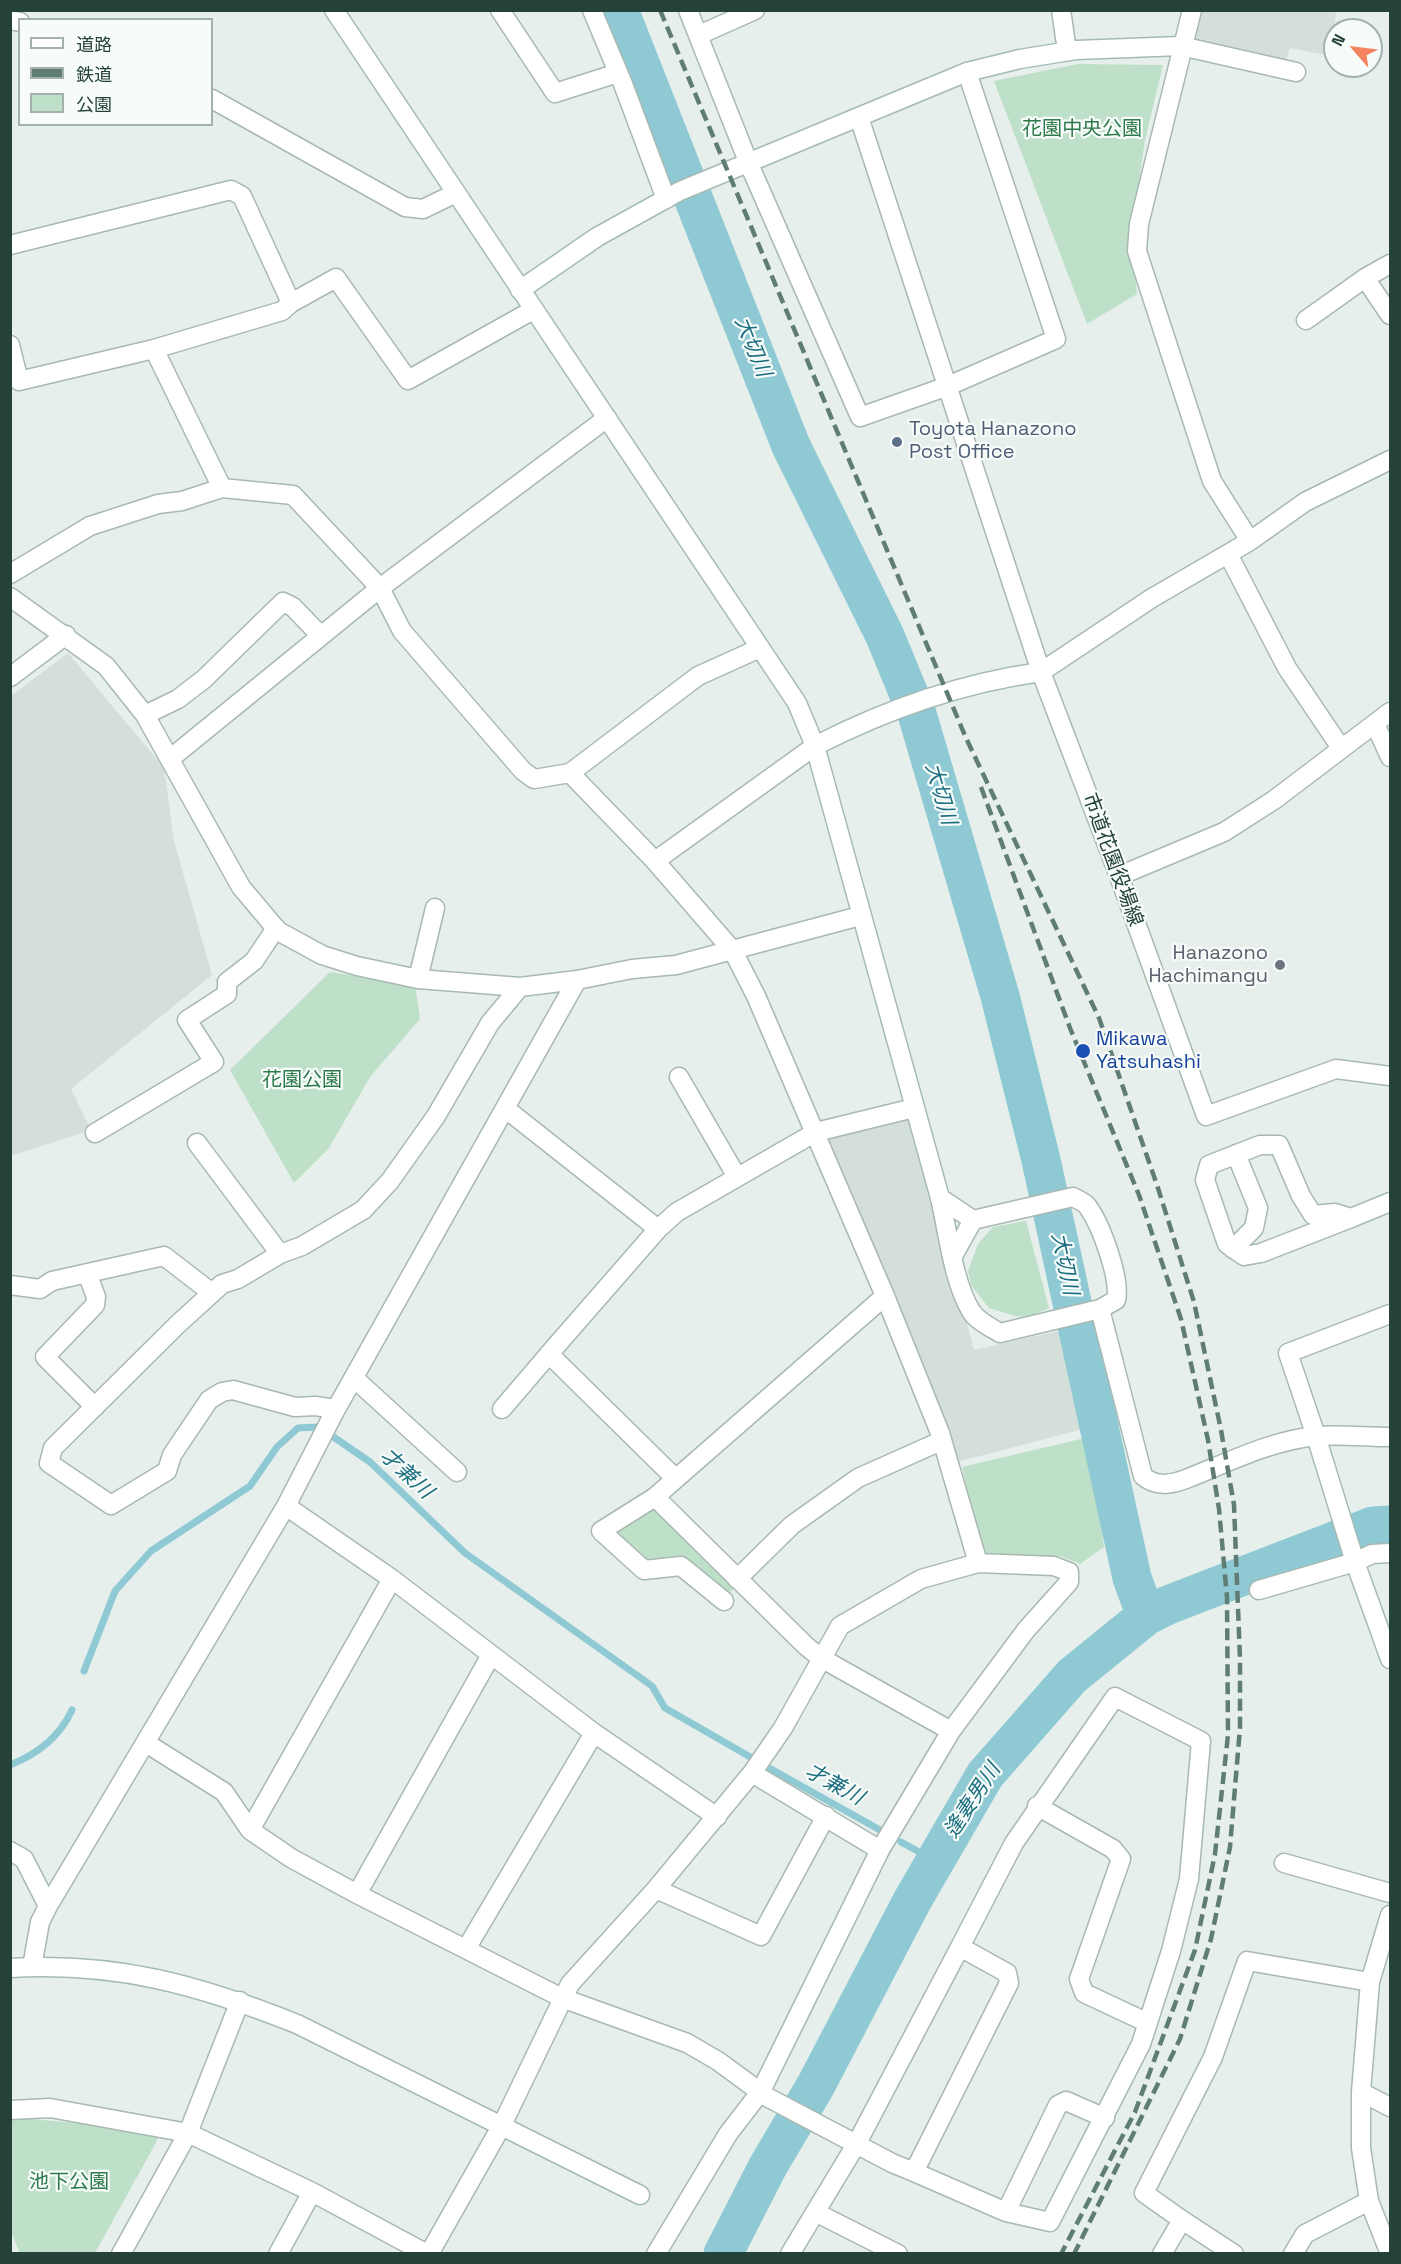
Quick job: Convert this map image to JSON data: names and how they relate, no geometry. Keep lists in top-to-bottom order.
{
  "streets": {
    "street": ["市道花園役場線"]
  },
  "water": ["大切川", "才兼川", "逢妻男川"],
  "parks": ["花園中央公園", "花園公園", "池下公園"],
  "places": ["Toyota Hanazono Post Office", "Hanazono Hachimangu", "Mikawa Yatsuhashi"],
  "legend": ["道路", "鉄道", "公園"],
  "north": "top left"
}
